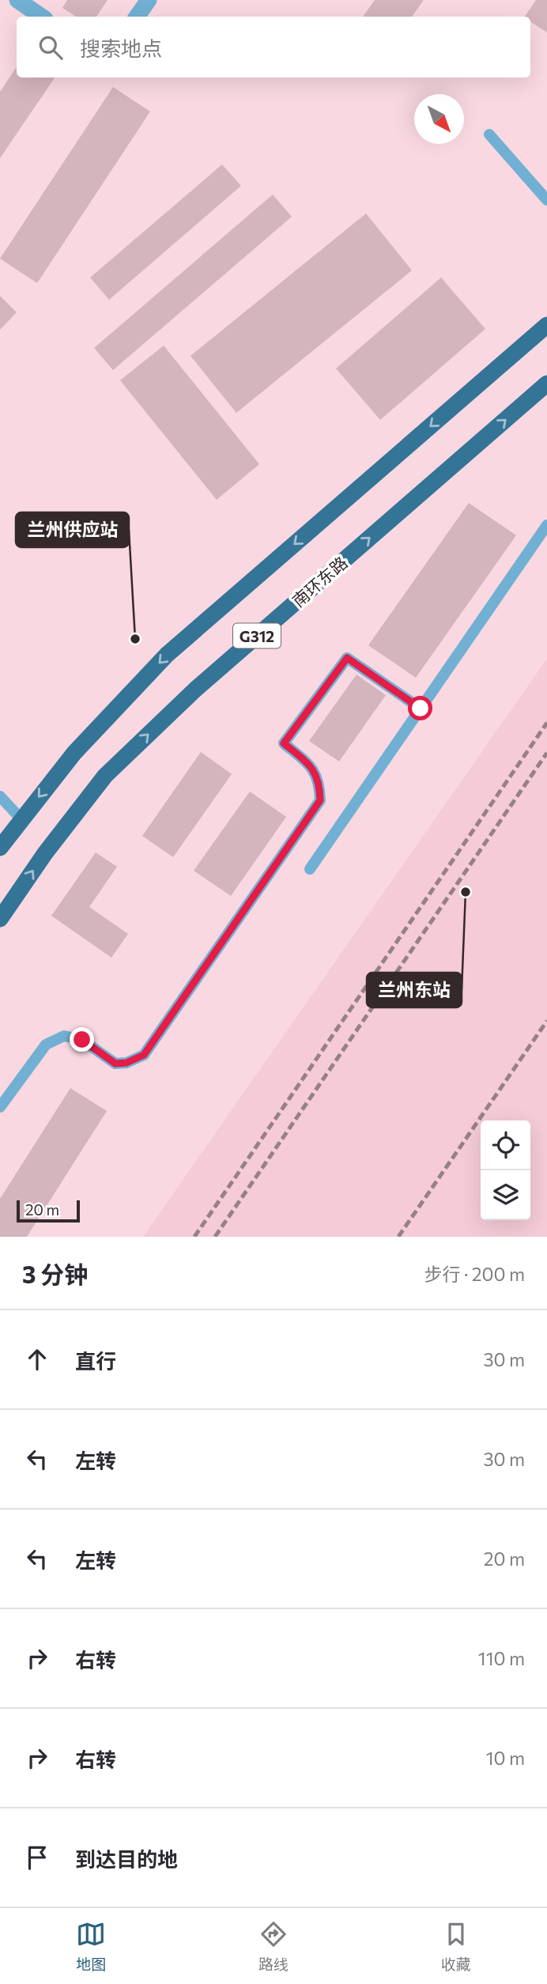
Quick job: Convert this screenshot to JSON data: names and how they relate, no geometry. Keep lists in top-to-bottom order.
{
  "streets": {
    "highway": ["南环东路", "G312"]
  },
  "places": ["兰州供应站", "兰州东站"],
  "scale_bar": "20 m",
  "north": "bottom right",
  "page": {
    "search": "搜索地点",
    "scale": "20 m",
    "heading": ["3 分钟", "步行 · 200 m"],
    "list": [
      ["直行", "30 m"],
      ["左转", "30 m"],
      ["左转", "20 m"],
      ["右转", "110 m"],
      ["右转", "10 m"],
      "到达目的地"
    ],
    "nav": ["地图", "路线", "收藏"]
  }
}
